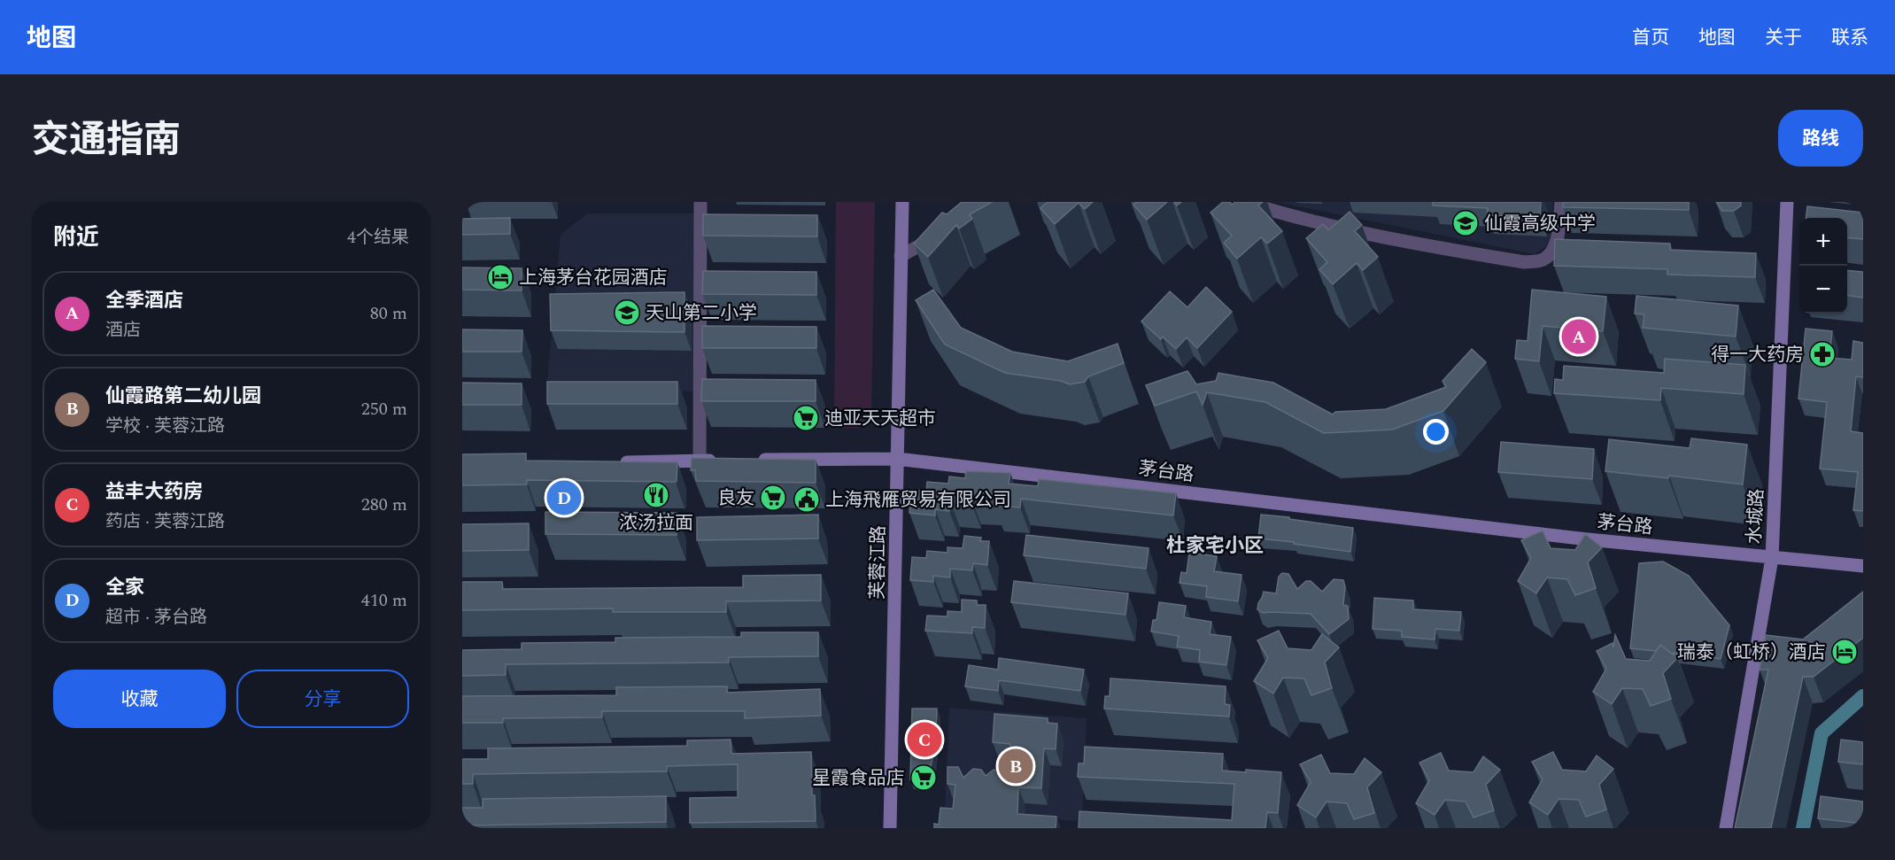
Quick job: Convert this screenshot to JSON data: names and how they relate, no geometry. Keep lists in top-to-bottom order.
{
  "streets": {
    "street": ["茅台路", "水城路", "芙蓉江路"]
  },
  "crossings": [
    ["茅台路", "水城路"],
    ["茅台路", "芙蓉江路"]
  ],
  "districts": ["杜家宅小区"],
  "places": {
    "school or university": ["仙霞高级中学", "天山第二小学"],
    "hotel": ["上海茅台花园酒店", "瑞泰（虹桥）酒店"],
    "pharmacy": ["得一大药房"],
    "supermarket": ["迪亚天天超市", "良友", "星霞食品店"],
    "restaurant": ["浓汤拉面"],
    "public building": ["上海飛雁贸易有限公司"]
  },
  "page": {
    "header": "地图",
    "nav": [
      "首页",
      "地图",
      "关于",
      "联系"
    ],
    "title": "交通指南",
    "buttons": [
      "路线",
      ["收藏", "分享"]
    ],
    "heading": ["附近", "4个结果"],
    "map_buttons": ["+", "−"],
    "list": [
      {
        "mark": "A",
        "name": "全季酒店",
        "note": "酒店",
        "value": "80 m"
      },
      {
        "mark": "B",
        "name": "仙霞路第二幼儿园",
        "note": "学校 · 芙蓉江路",
        "value": "250 m"
      },
      {
        "mark": "C",
        "name": "益丰大药房",
        "note": "药店 · 芙蓉江路",
        "value": "280 m"
      },
      {
        "mark": "D",
        "name": "全家",
        "note": "超市 · 茅台路",
        "value": "410 m"
      }
    ],
    "pins": [
      "A",
      "D",
      "C",
      "B"
    ]
  }
}
